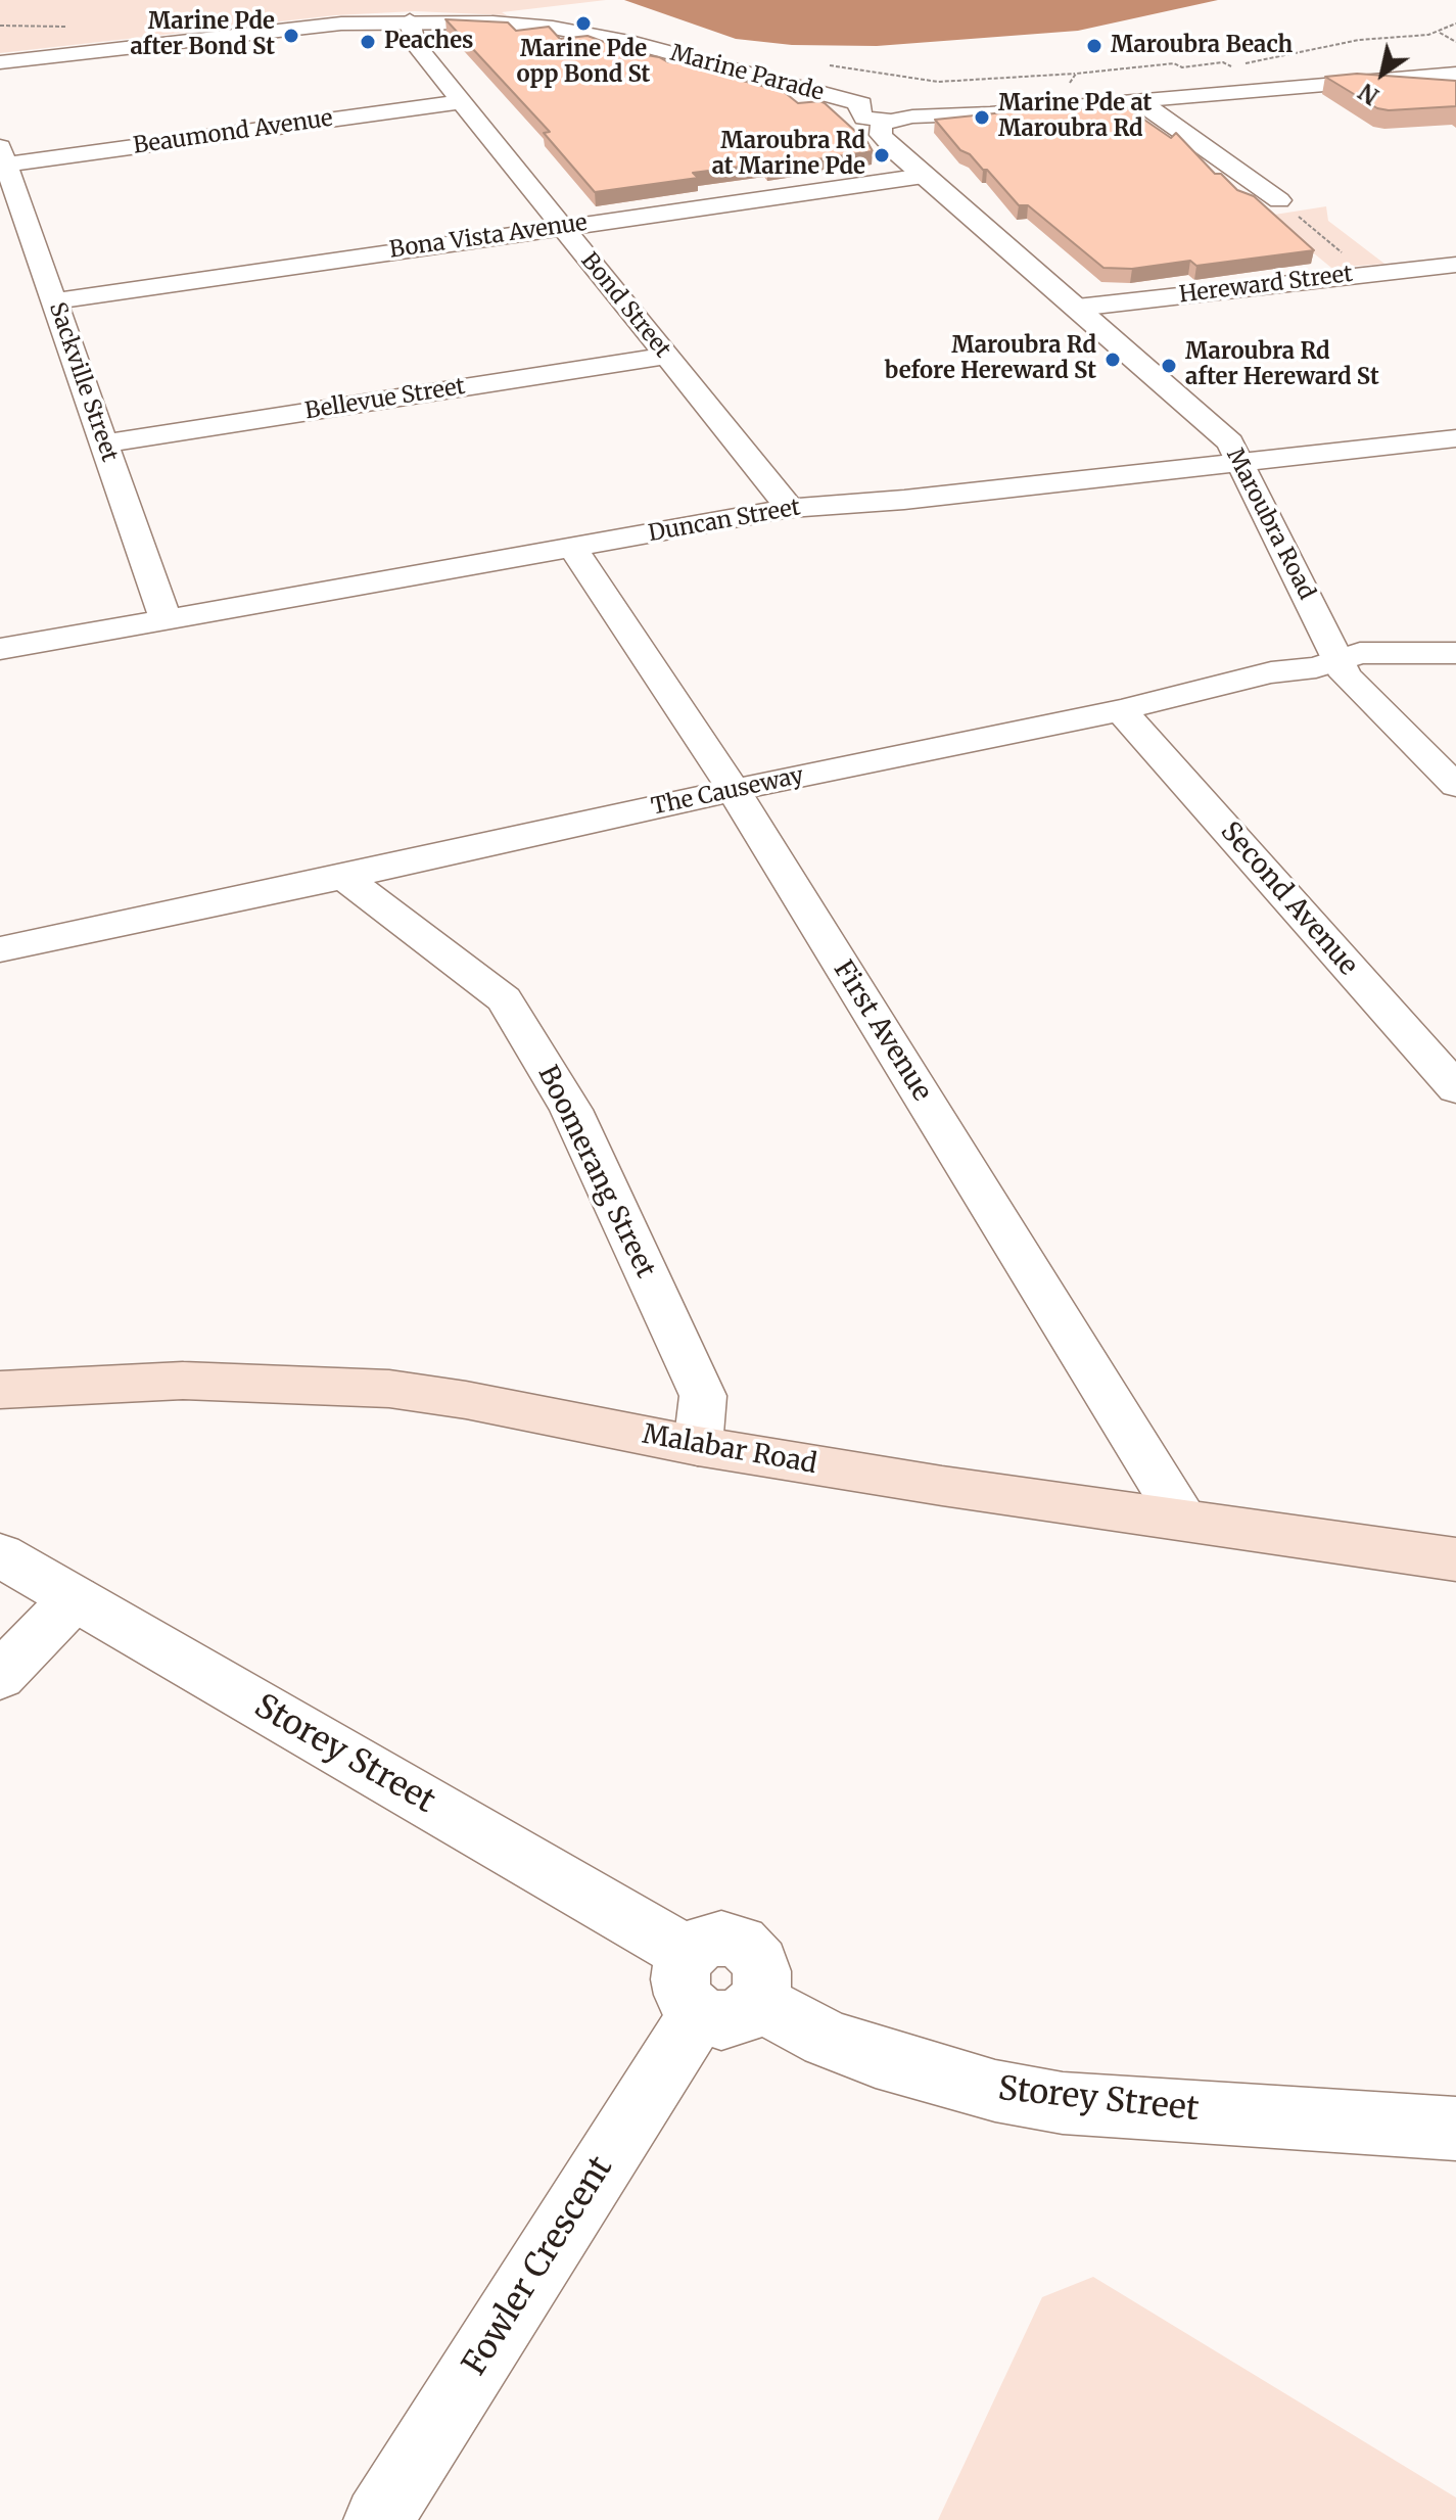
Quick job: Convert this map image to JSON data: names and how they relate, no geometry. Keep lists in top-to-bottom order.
{
  "streets": {
    "main road": ["Malabar Road"],
    "street": [
      "Marine Parade",
      "Beaumond Avenue",
      "Bona Vista Avenue",
      "Hereward Street",
      "Bond Street",
      "Sackville Street",
      "Bellevue Street",
      "Duncan Street",
      "Maroubra Road",
      "The Causeway",
      "Second Avenue",
      "First Avenue",
      "Boomerang Street",
      "Storey Street",
      "Fowler Crescent"
    ]
  },
  "crossings": [
    ["Marine Parade", "Bond Street"],
    ["Marine Parade", "Maroubra Road"],
    ["Beaumond Avenue", "Bond Street"],
    ["Beaumond Avenue", "Sackville Street"],
    ["Bona Vista Avenue", "Bond Street"],
    ["Bona Vista Avenue", "Sackville Street"],
    ["Bona Vista Avenue", "Maroubra Road"],
    ["Hereward Street", "Maroubra Road"],
    ["Bond Street", "Bellevue Street"],
    ["Bond Street", "Duncan Street"],
    ["Sackville Street", "Bellevue Street"],
    ["Sackville Street", "Duncan Street"],
    ["Duncan Street", "Maroubra Road"],
    ["Duncan Street", "First Avenue"],
    ["Maroubra Road", "The Causeway"],
    ["The Causeway", "Second Avenue"],
    ["The Causeway", "First Avenue"],
    ["The Causeway", "Boomerang Street"],
    ["First Avenue", "Malabar Road"],
    ["Boomerang Street", "Malabar Road"],
    ["Storey Street", "Fowler Crescent"]
  ],
  "places": [
    "Marine Pde opp Bond St",
    "Marine Pde after Bond St",
    "Peaches",
    "Maroubra Beach",
    "Marine Pde at Maroubra Rd",
    "Maroubra Rd at Marine Pde",
    "Maroubra Rd before Hereward St",
    "Maroubra Rd after Hereward St"
  ],
  "north": "bottom left"
}
